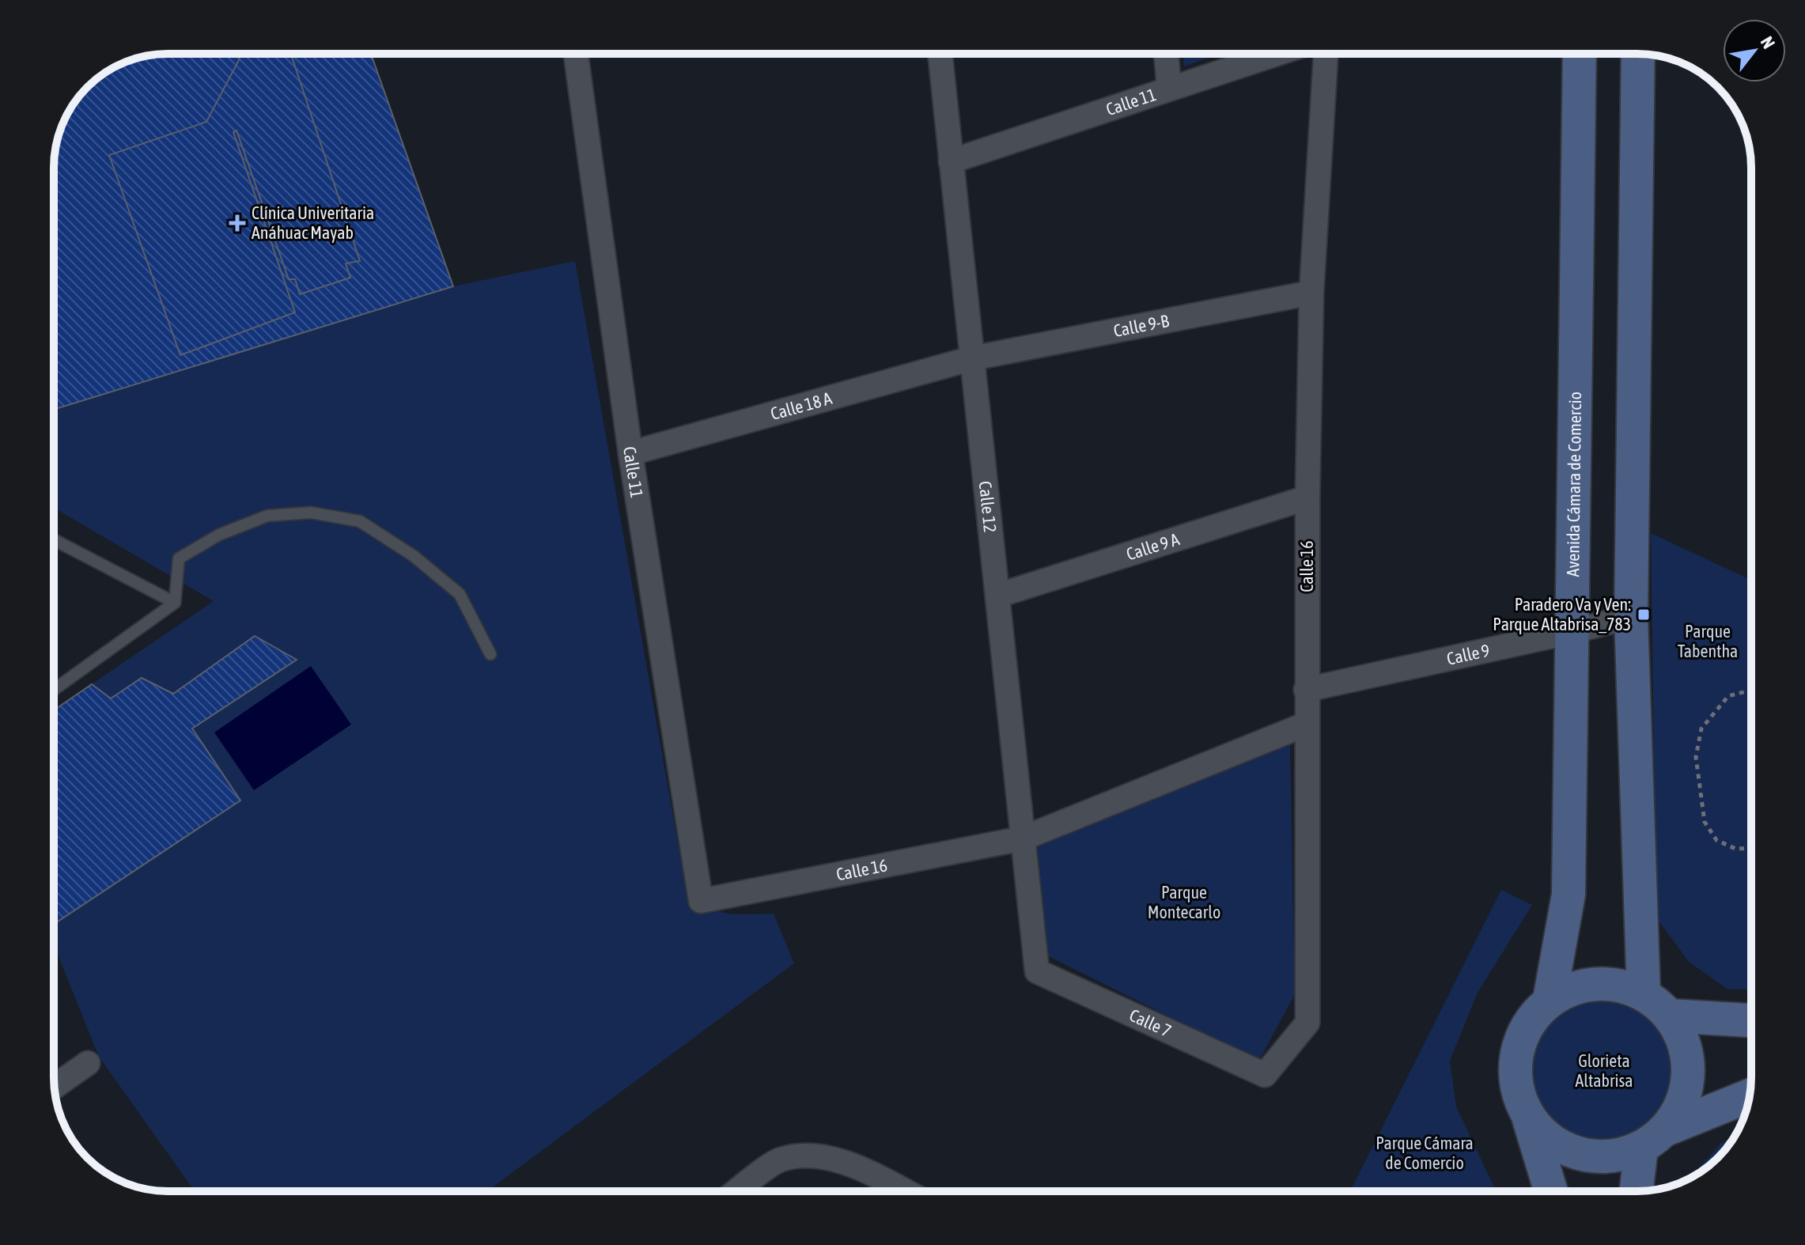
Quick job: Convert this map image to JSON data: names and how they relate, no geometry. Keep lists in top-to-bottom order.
{
  "streets": {
    "main road": ["Avenida Cámara de Comercio"],
    "street": [
      "Calle 11",
      "Calle 9-B",
      "Calle 18 A",
      "Calle 12",
      "Calle 9 A",
      "Calle 16",
      "Calle 9",
      "Calle 7"
    ]
  },
  "crossings": [
    ["Calle 11", "Calle 18 A"],
    ["Calle 11", "Calle 12"],
    ["Calle 11", "Calle 16"],
    ["Calle 9-B", "Calle 18 A"],
    ["Calle 9-B", "Calle 12"],
    ["Calle 9-B", "Calle 16"],
    ["Calle 18 A", "Calle 12"],
    ["Avenida Cámara de Comercio", "Calle 9"],
    ["Calle 12", "Calle 9 A"],
    ["Calle 12", "Calle 16"],
    ["Calle 12", "Calle 7"],
    ["Calle 9 A", "Calle 16"],
    ["Calle 16", "Calle 9"],
    ["Calle 16", "Calle 7"]
  ],
  "parks": [
    "Parque Tabentha",
    "Parque Montecarlo",
    "Glorieta Altabrisa",
    "Parque Cámara de Comercio"
  ],
  "places": {
    "health": ["Clínica Univeritaria Anáhuac Mayab"],
    "transit": ["Paradero Va y Ven: Parque Altabrisa_783"]
  },
  "north": "top right"
}
